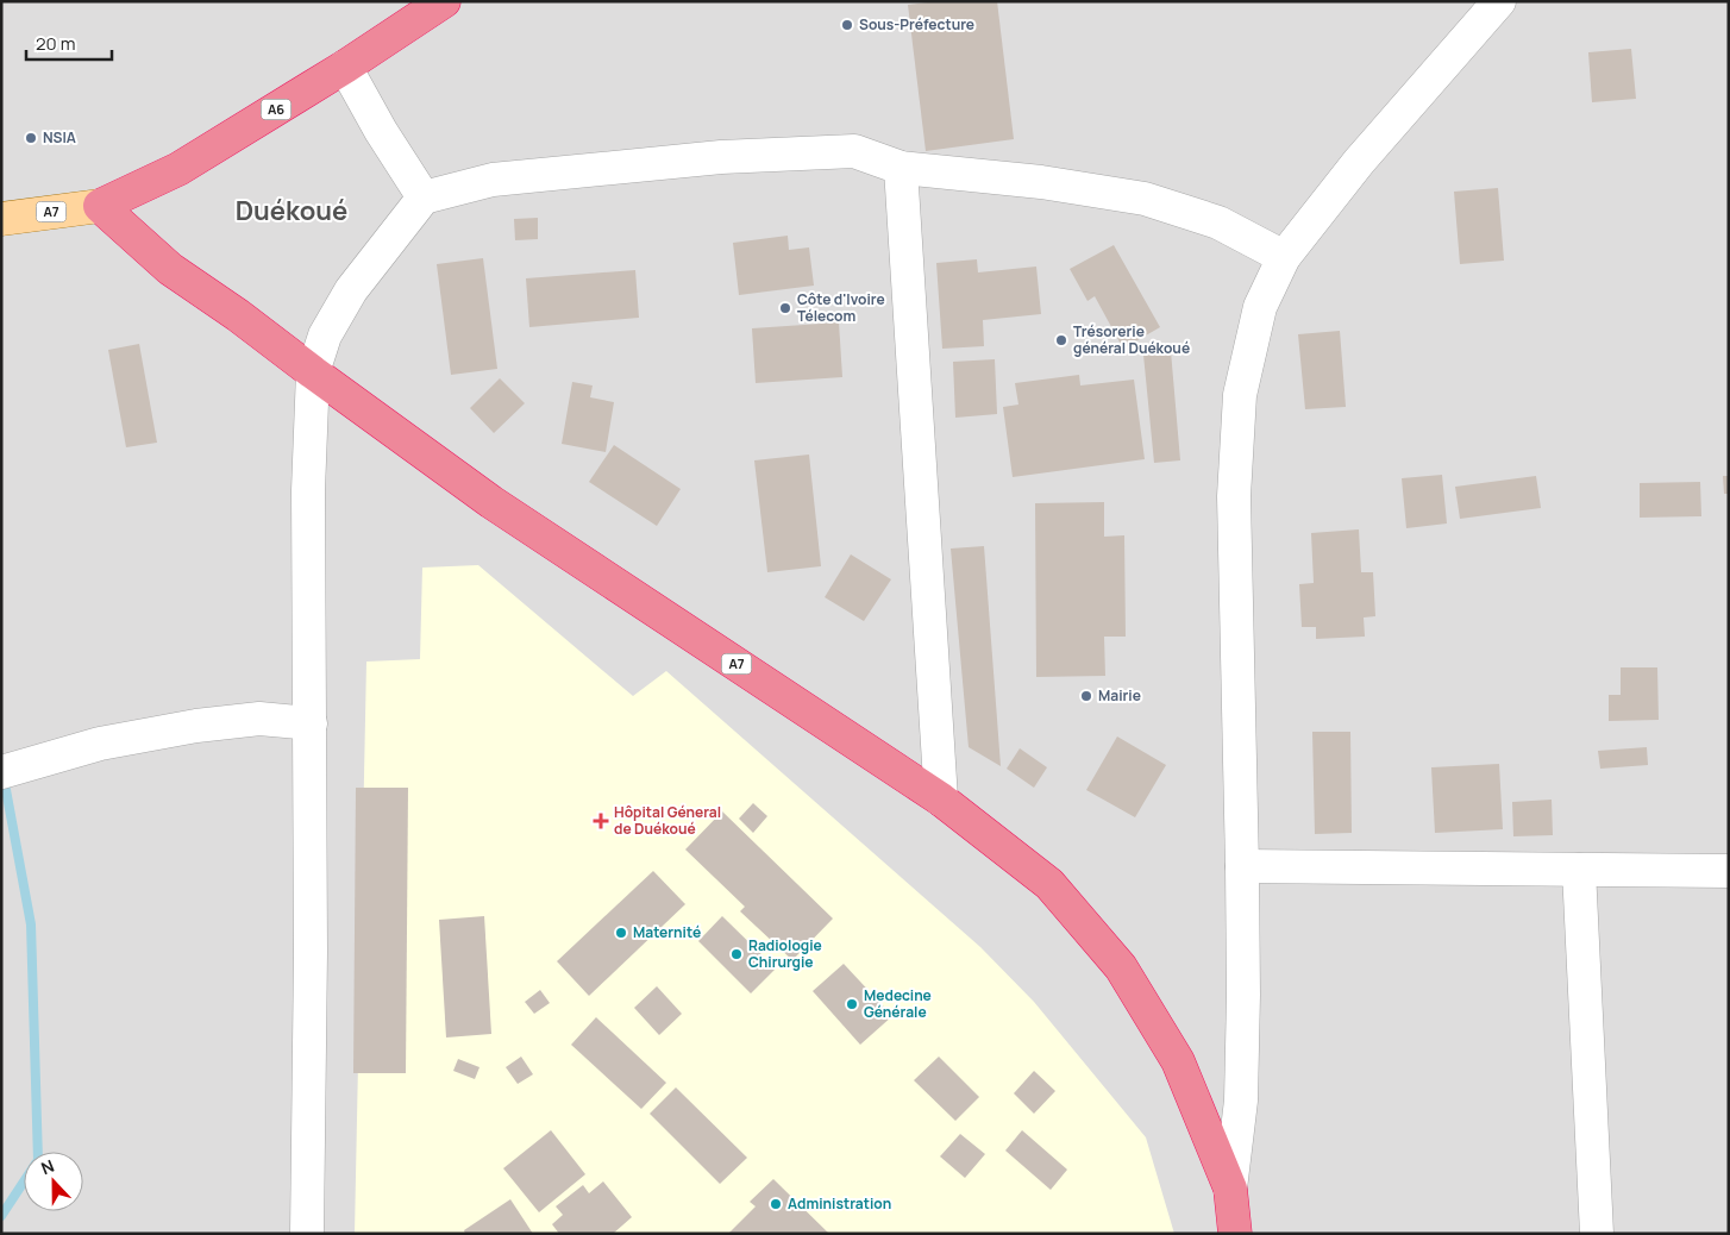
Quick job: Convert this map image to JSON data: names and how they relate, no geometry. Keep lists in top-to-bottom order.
{
  "streets": {
    "highway": ["A6", "A7"]
  },
  "crossings": [
    ["A6", "A7"]
  ],
  "districts": ["Duékoué"],
  "places": {
    "other": [
      "Sous-Préfecture",
      "NSIA",
      "Côte d'Ivoire Télecom",
      "Trésorerie général Duékoué",
      "Mairie",
      "Maternité",
      "Radiologie Chirurgie",
      "Medecine Générale",
      "Administration"
    ],
    "health": ["Hôpital Géneral de Duékoué"]
  },
  "scale_bar": "20 m",
  "north": "top"
}
